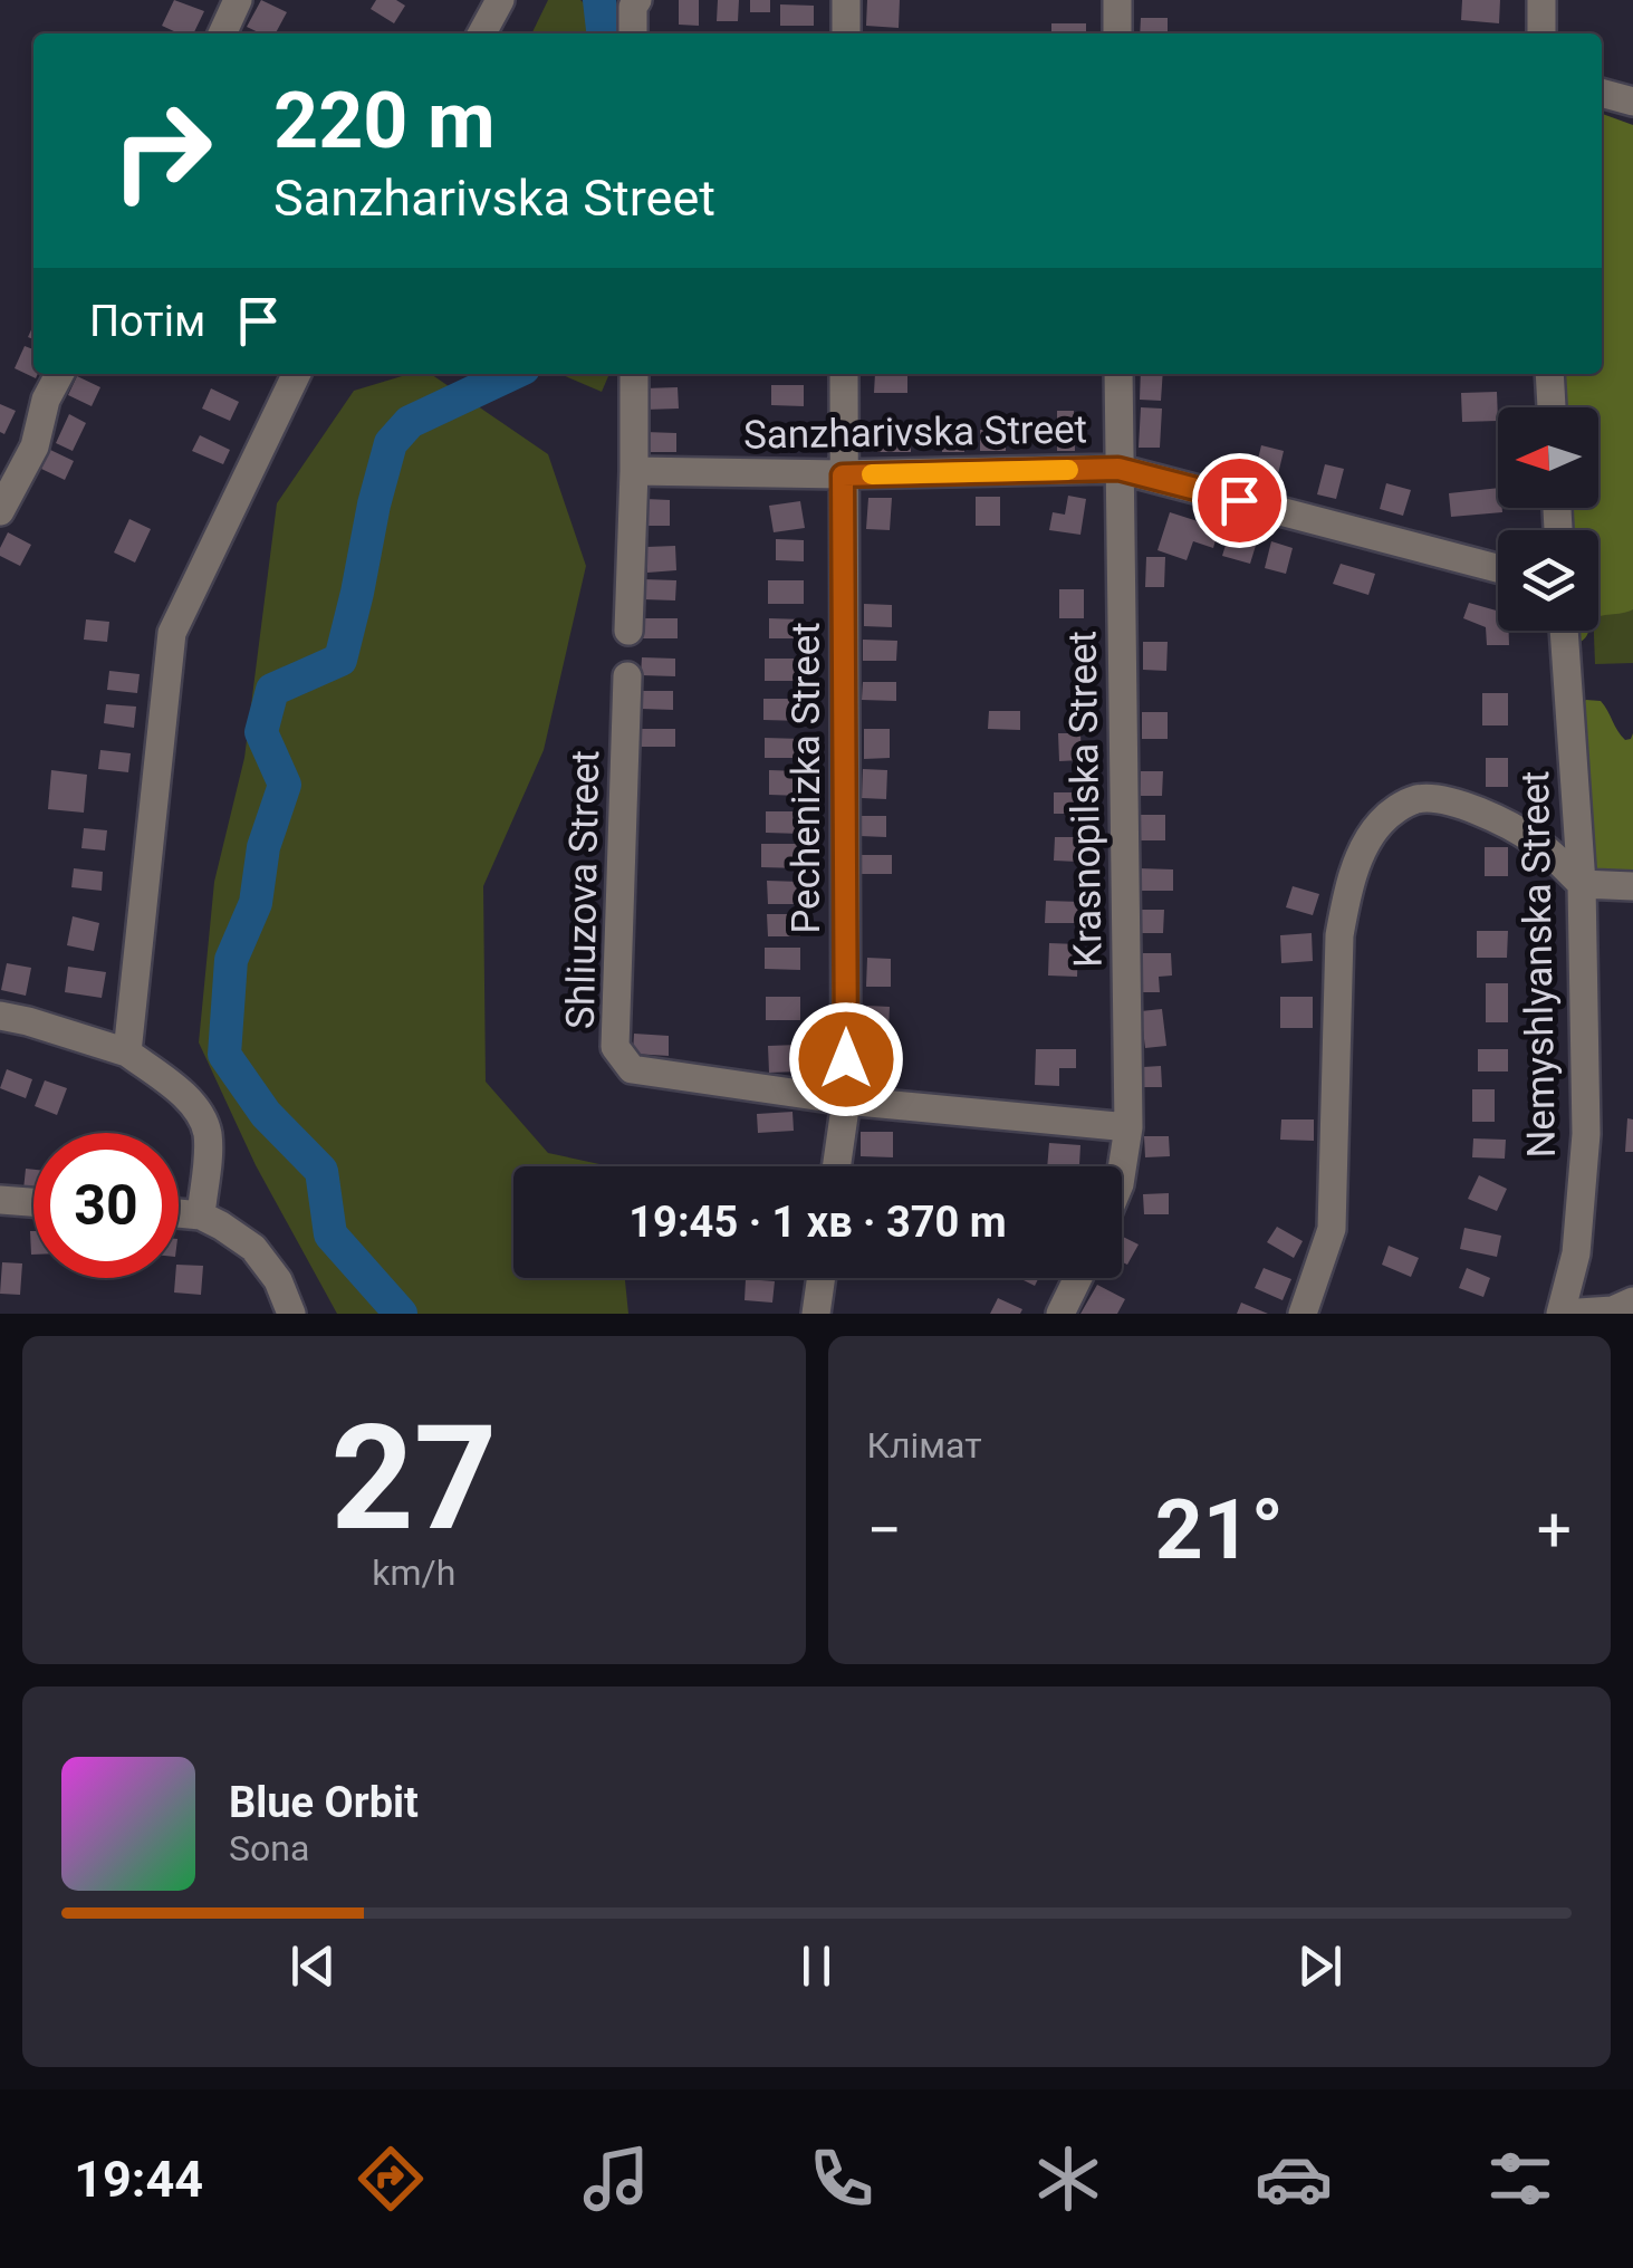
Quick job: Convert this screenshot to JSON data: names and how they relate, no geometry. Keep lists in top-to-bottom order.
{
  "streets": {
    "street": [
      "Sanzharivska Street",
      "Pechenizka Street",
      "Krasnopilska Street",
      "Shliuzova Street",
      "Nemyshlyanska Street"
    ]
  },
  "crossings": [
    ["Sanzharivska Street", "Pechenizka Street"],
    ["Sanzharivska Street", "Krasnopilska Street"],
    ["Pechenizka Street", "Shliuzova Street"],
    ["Krasnopilska Street", "Shliuzova Street"]
  ],
  "north": "left",
  "page": {
    "turn": ["220 m", "Sanzharivska Street"],
    "then": "Потім",
    "limit": "30",
    "trip": "19:45 · 1 хв · 370 m",
    "tile": [
      ["27", "km/h"],
      "Клімат"
    ],
    "heat": ["−", "21°", "+"],
    "song": ["Blue Orbit", "Sona"],
    "tabs": "19:44"
  }
}
